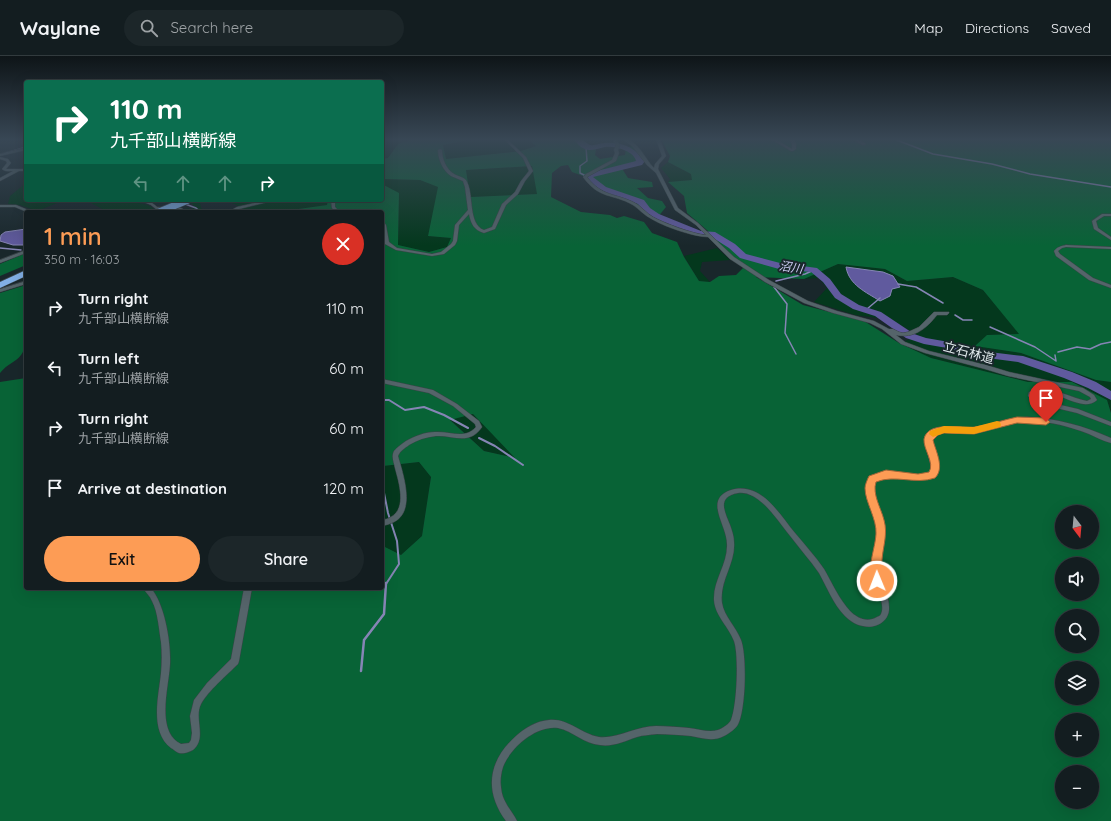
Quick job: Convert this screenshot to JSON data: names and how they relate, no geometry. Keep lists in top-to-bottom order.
{
  "streets": {
    "street": ["立石林道"]
  },
  "water": ["沼川"],
  "north": "bottom",
  "page": {
    "header": "Waylane",
    "search": "Search here",
    "nav": ["Map", "Directions", "Saved"],
    "turn": ["110 m", "九千部山横断線"],
    "heading": ["1 min", "350 m · 16:03"],
    "list": [
      {
        "name": "Turn right",
        "note": "九千部山横断線",
        "value": "110 m"
      },
      {
        "name": "Turn left",
        "note": "九千部山横断線",
        "value": "60 m"
      },
      {
        "name": "Turn right",
        "note": "九千部山横断線",
        "value": "60 m"
      },
      {
        "name": "Arrive at destination",
        "value": "120 m"
      }
    ],
    "map_buttons": ["+", "−"],
    "buttons": ["Exit", "Share"]
  }
}
